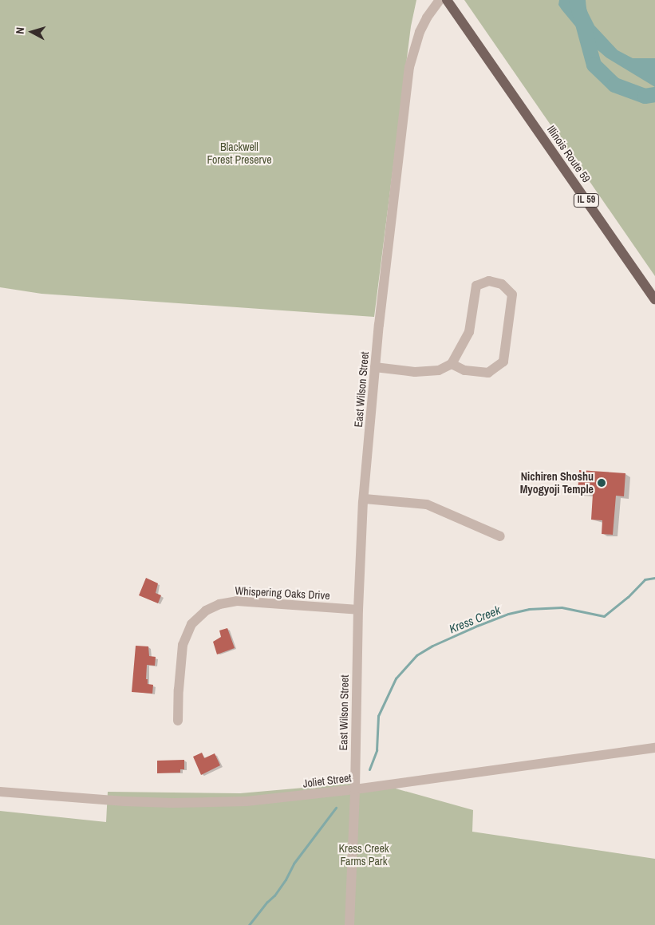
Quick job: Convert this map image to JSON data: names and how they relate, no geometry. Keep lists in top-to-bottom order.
{
  "streets": {
    "main road": ["Illinois Route 59", "IL 59"],
    "street": ["East Wilson Street", "Whispering Oaks Drive", "Joliet Street"]
  },
  "crossings": [
    ["East Wilson Street", "Whispering Oaks Drive"],
    ["East Wilson Street", "Joliet Street"]
  ],
  "water": ["Kress Creek"],
  "parks": ["Blackwell Forest Preserve", "Kress Creek Farms Park"],
  "places": ["Nichiren Shoshu Myogyoji Temple"],
  "north": "left"
}
